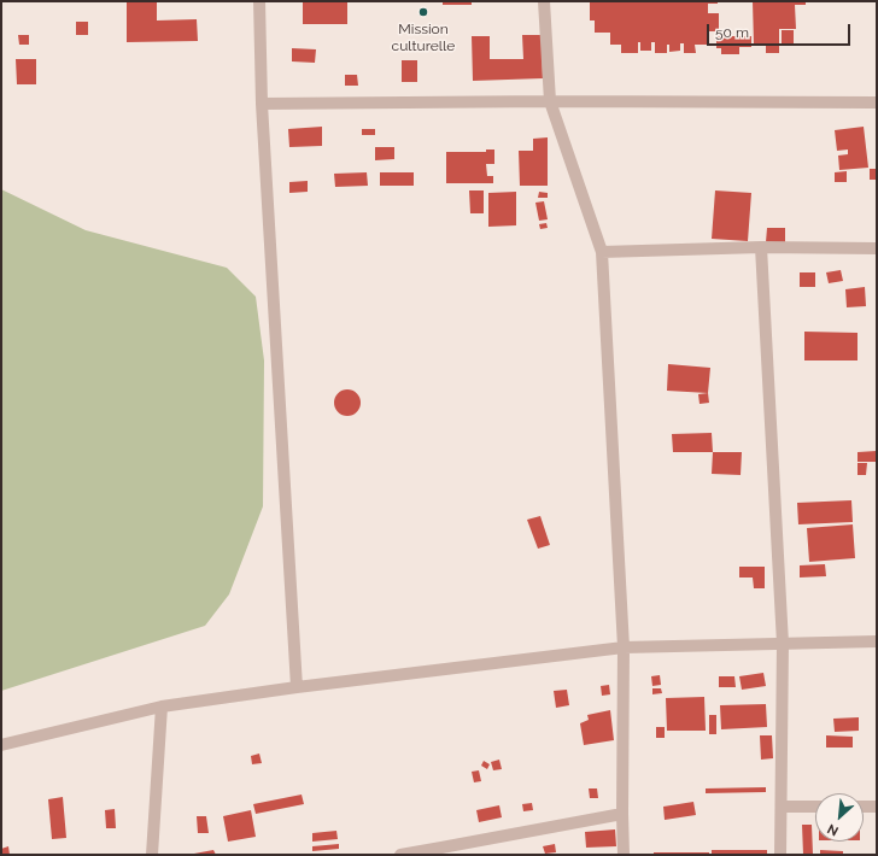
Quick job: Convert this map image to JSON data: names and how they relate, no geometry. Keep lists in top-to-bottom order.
{
  "places": ["Mission culturelle"],
  "scale_bar": "50 m",
  "north": "bottom left"
}
